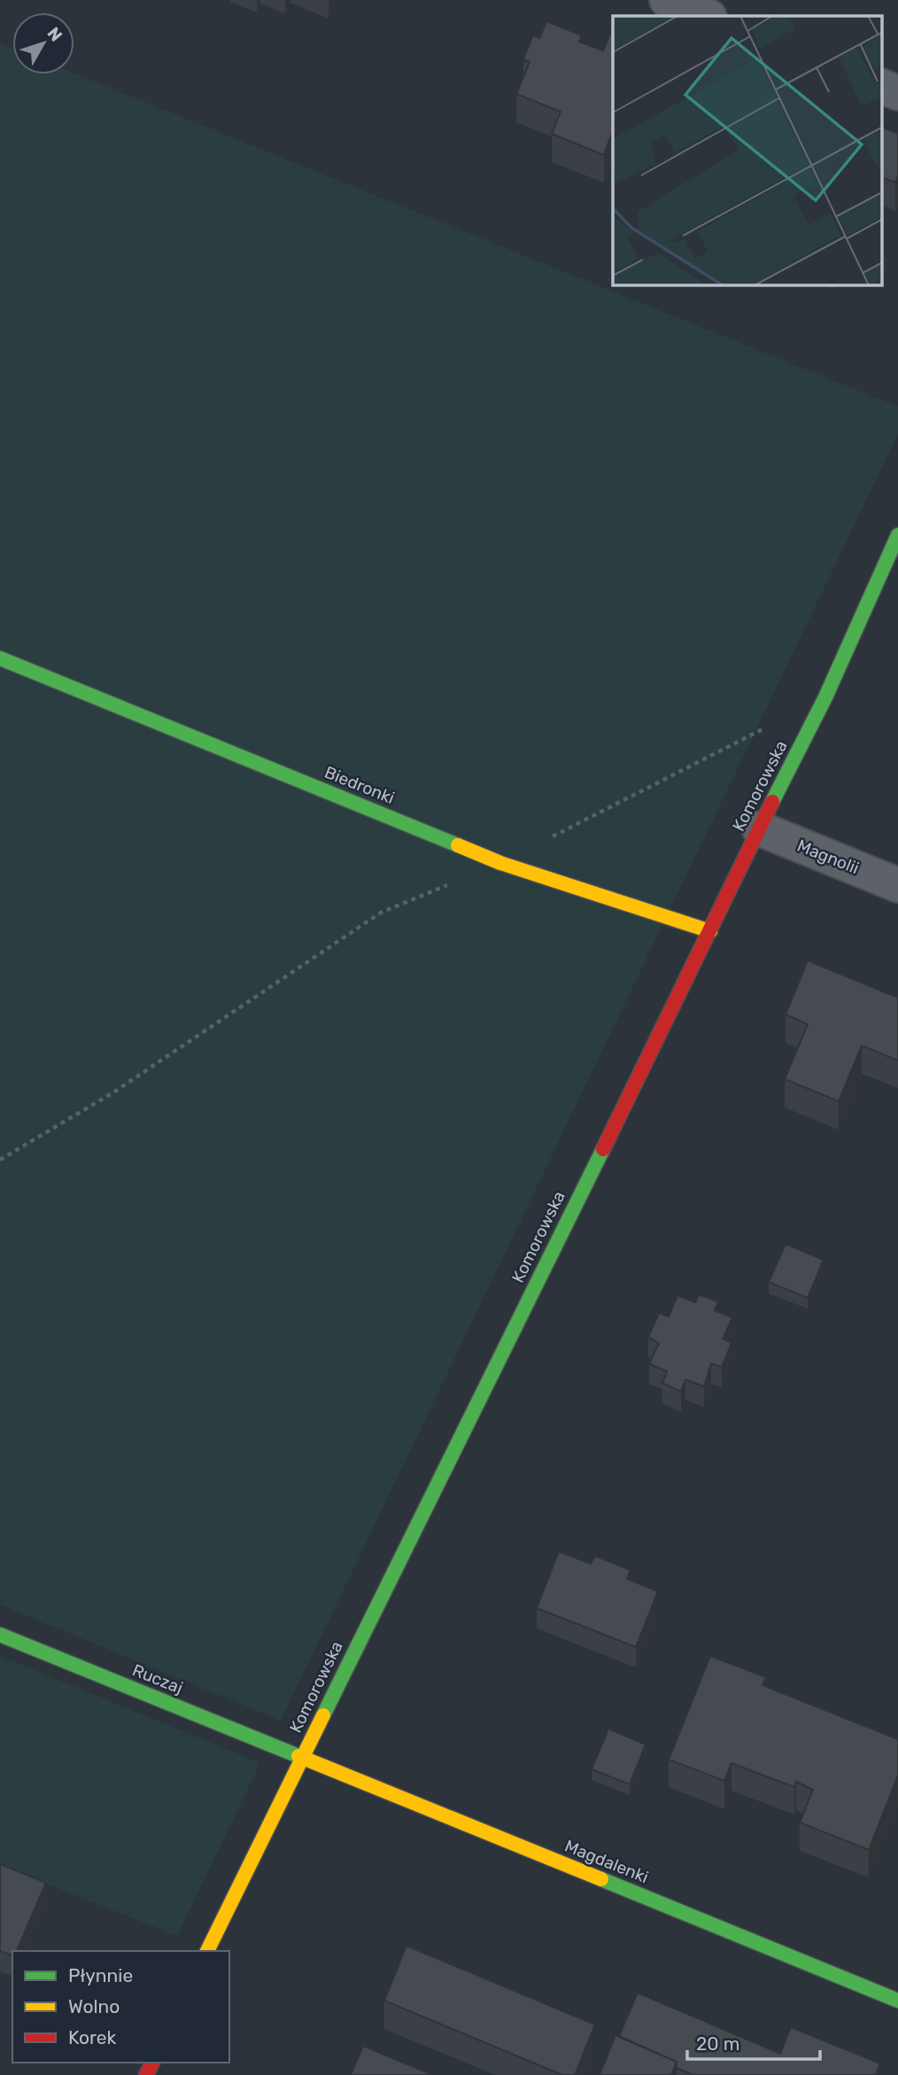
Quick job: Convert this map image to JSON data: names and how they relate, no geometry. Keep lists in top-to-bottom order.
{
  "streets": {
    "street": [
      "Biedronki",
      "Komorowska",
      "Magnolii",
      "Ruczaj",
      "Magdalenki"
    ]
  },
  "crossings": [
    ["Biedronki", "Komorowska"],
    ["Komorowska", "Magnolii"],
    ["Komorowska", "Ruczaj"],
    ["Komorowska", "Magdalenki"],
    ["Ruczaj", "Magdalenki"]
  ],
  "legend": ["Płynnie", "Wolno", "Korek"],
  "scale_bar": "20 m",
  "north": "top right"
}
